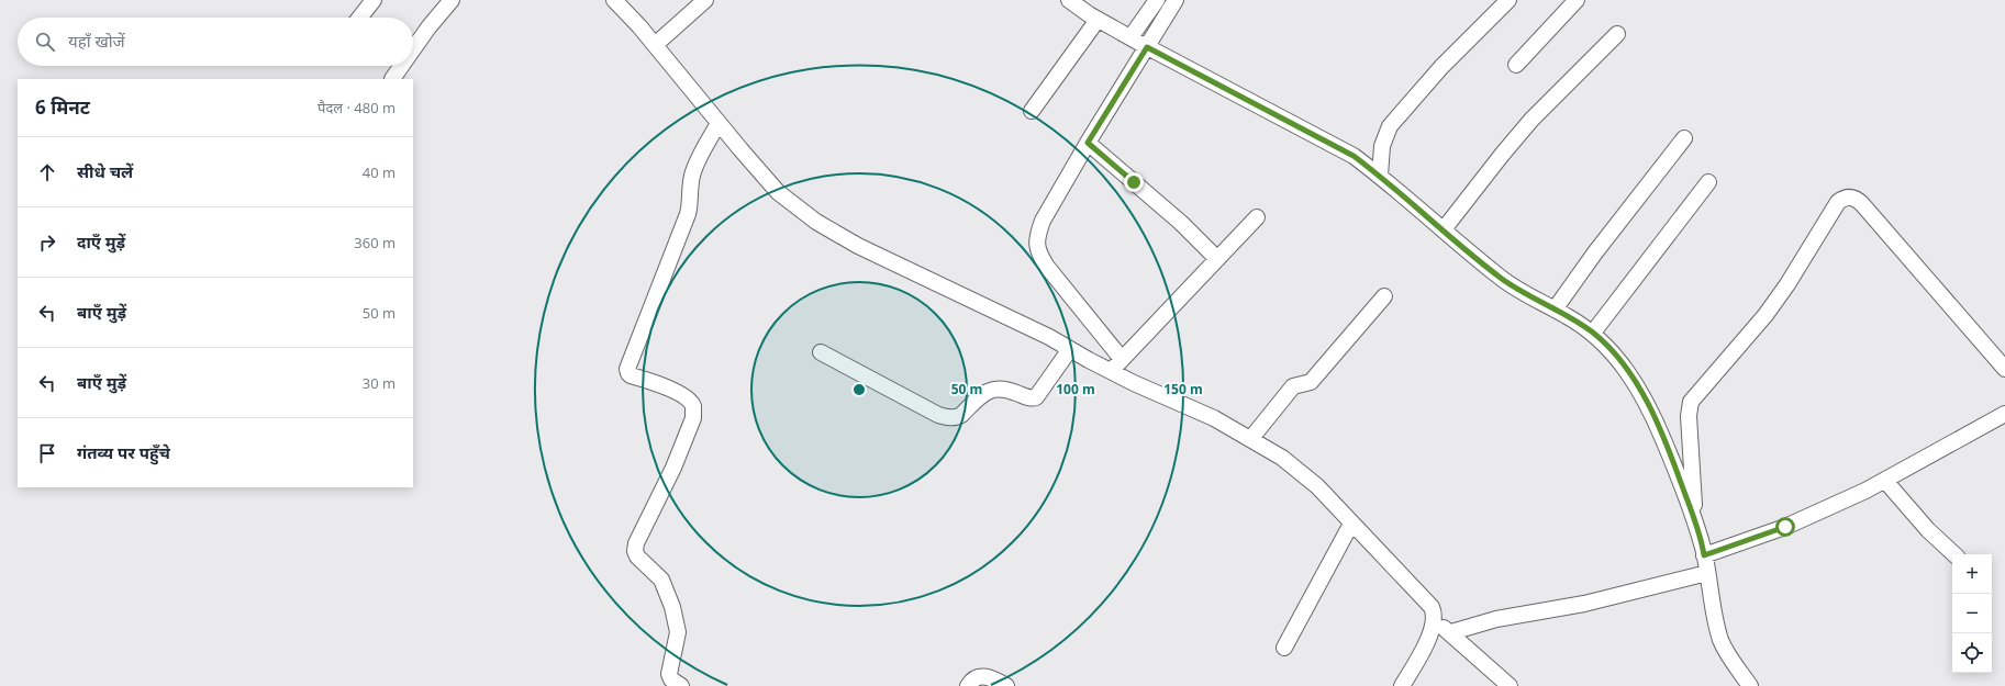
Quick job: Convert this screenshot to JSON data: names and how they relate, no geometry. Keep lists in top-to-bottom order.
{
  "page": {
    "search": "यहाँ खोजें",
    "heading": ["6 मिनट", "पैदल · 480 m"],
    "list": [
      ["सीधे चलें", "40 m"],
      ["दाएँ मुड़ें", "360 m"],
      ["बाएँ मुड़ें", "50 m"],
      ["बाएँ मुड़ें", "30 m"],
      "गंतव्य पर पहुँचे"
    ],
    "map_buttons": ["+", "−"]
  },
  "rings": ["50 m", "100 m", "150 m"]
}
